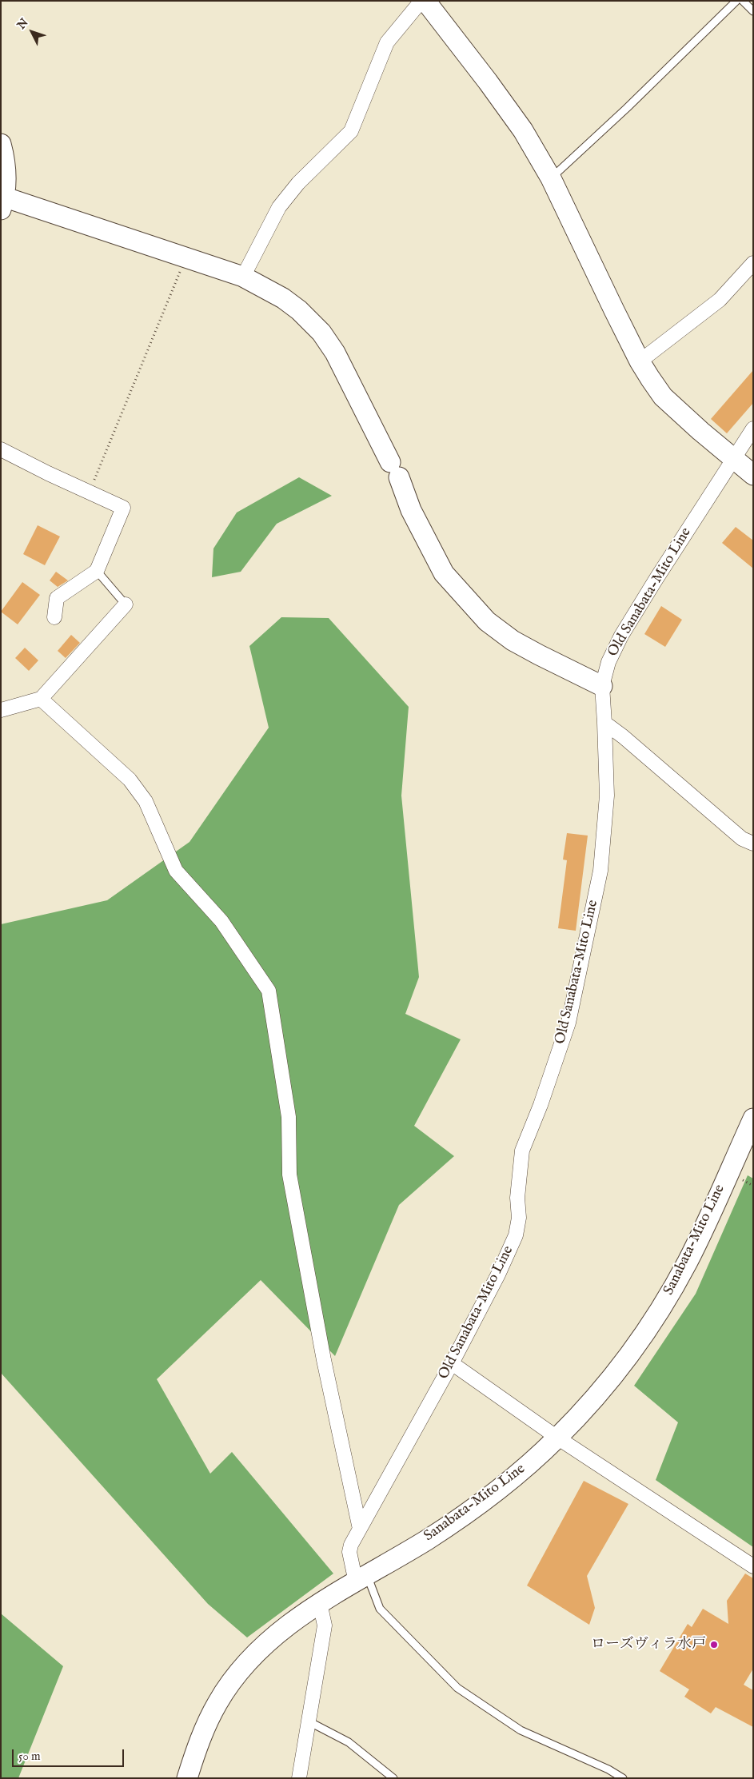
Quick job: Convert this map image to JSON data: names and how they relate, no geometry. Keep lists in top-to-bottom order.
{
  "streets": {
    "street": ["Old Sanabata-Mito Line", "Sanabata-Mito Line"]
  },
  "crossings": [
    ["Old Sanabata-Mito Line", "Sanabata-Mito Line"]
  ],
  "places": ["ローズヴィラ水戸"],
  "scale_bar": "50 m",
  "north": "top left"
}
